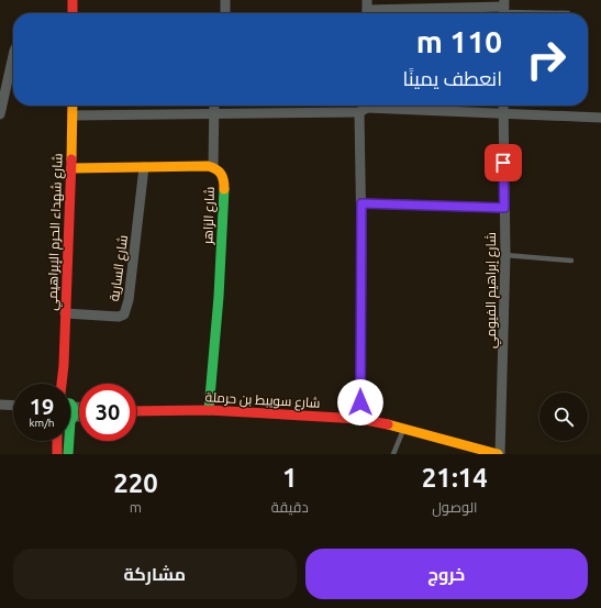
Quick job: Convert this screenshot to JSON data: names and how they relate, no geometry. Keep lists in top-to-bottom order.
{
  "streets": {
    "street": [
      "شارع الزاهر",
      "شارع شهداء الحرم الإبراهيمي",
      "شارع السارية",
      "شارع إبراهيم الفيومي",
      "شارع سويبط بن حرملة"
    ]
  },
  "crossings": [
    ["شارع الزاهر", "شارع سويبط بن حرملة"],
    ["شارع شهداء الحرم الإبراهيمي", "شارع السارية"],
    ["شارع إبراهيم الفيومي", "شارع سويبط بن حرملة"]
  ],
  "page": {
    "turn": ["110 m", "انعطف يمينًا"],
    "speed": "19 km/h",
    "limit": "30",
    "eta": [
      "21:14",
      "الوصول",
      "1",
      "دقيقة",
      "220",
      "m"
    ],
    "buttons": ["خروج", "مشاركة"]
  }
}
